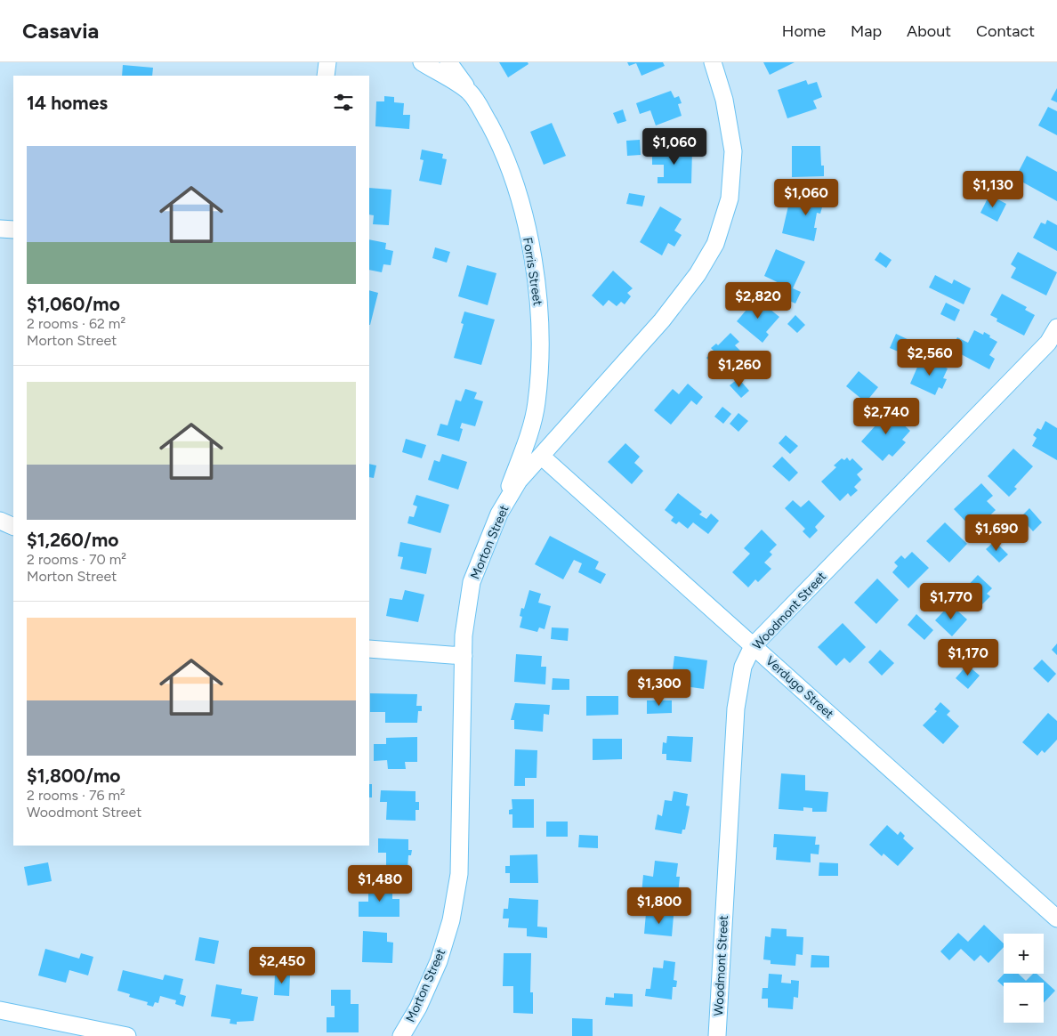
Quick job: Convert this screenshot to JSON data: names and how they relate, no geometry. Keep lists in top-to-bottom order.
{
  "streets": {
    "street": [
      "Forris Street",
      "Morton Street",
      "Woodmont Street",
      "Verdugo Street"
    ]
  },
  "crossings": [
    ["Forris Street", "Morton Street"],
    ["Morton Street", "Verdugo Street"],
    ["Woodmont Street", "Verdugo Street"]
  ],
  "page": {
    "header": "Casavia",
    "nav": [
      "Home",
      "Map",
      "About",
      "Contact"
    ],
    "heading": "14 homes",
    "price": [
      "$1,060",
      "$1,130",
      "$1,060",
      "$2,820",
      "$2,560",
      "$1,260",
      "$2,740",
      "$1,690",
      "$1,770",
      "$1,170",
      "$1,300",
      "$1,480",
      "$1,800",
      "$2,450"
    ],
    "list": [
      {
        "name": "$1,060/mo",
        "note": "2 rooms · 62 m² · Morton Street"
      },
      {
        "name": "$1,260/mo",
        "note": "2 rooms · 70 m² · Morton Street"
      },
      {
        "name": "$1,800/mo",
        "note": "2 rooms · 76 m² · Woodmont Street"
      }
    ],
    "map_buttons": ["+", "−"]
  }
}
